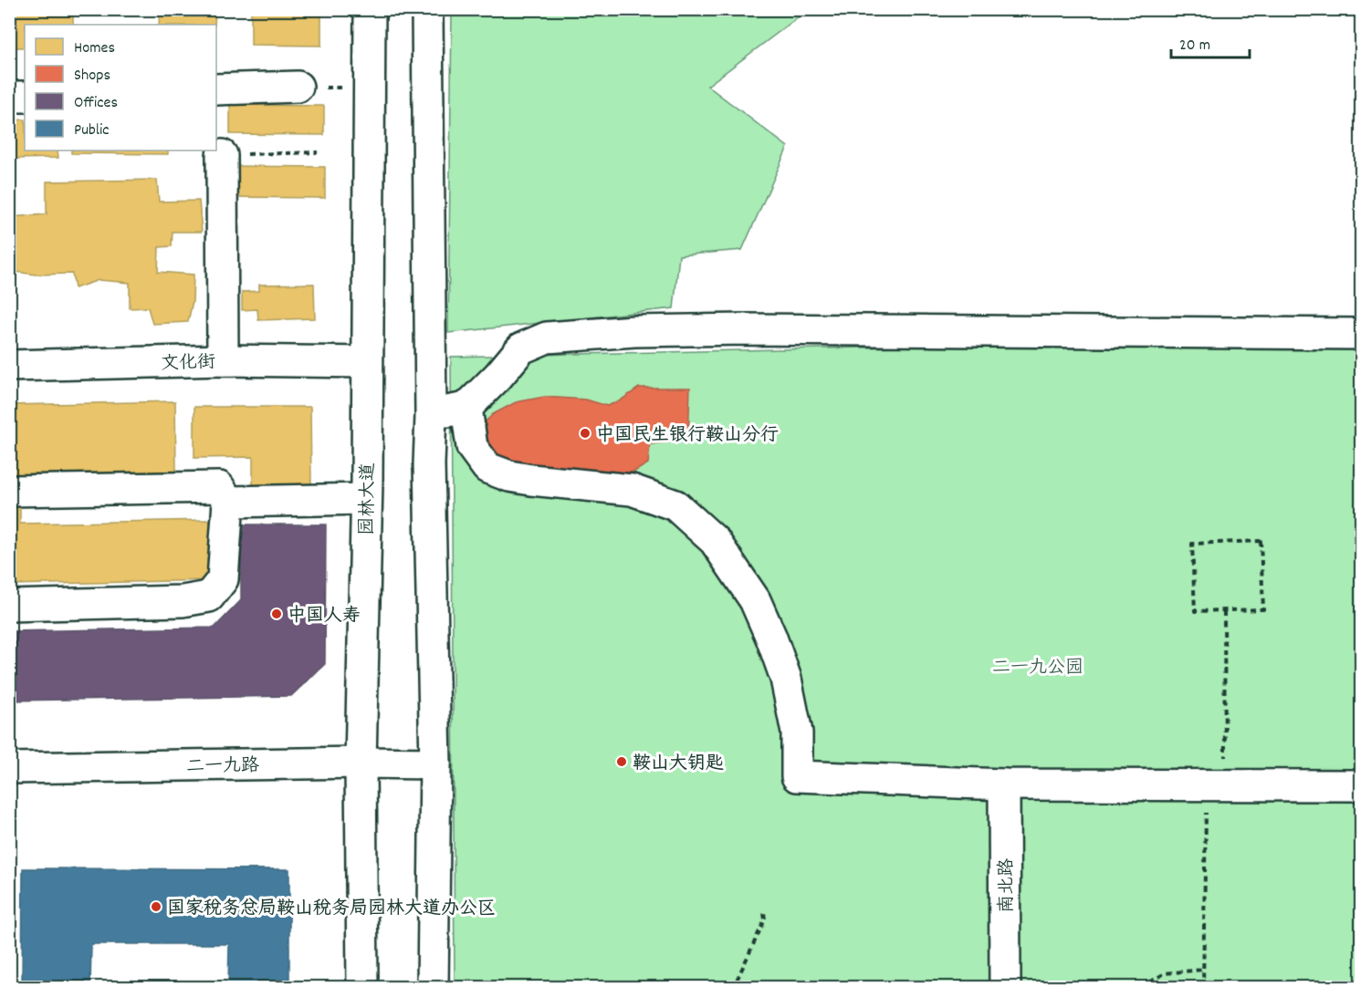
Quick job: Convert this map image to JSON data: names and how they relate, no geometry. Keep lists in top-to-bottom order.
{
  "streets": {
    "main road": [
      "文化街",
      "园林大道",
      "二一九路",
      "南北路"
    ]
  },
  "crossings": [
    ["文化街", "园林大道"],
    ["园林大道", "二一九路"]
  ],
  "parks": ["二一九公园"],
  "places": [
    "中国民生银行鞍山分行",
    "中国人寿",
    "鞍山大钥匙",
    "国家税务总局鞍山税务局园林大道办公区"
  ],
  "legend": [
    "Homes",
    "Shops",
    "Offices",
    "Public"
  ],
  "scale_bar": "20 m"
}
